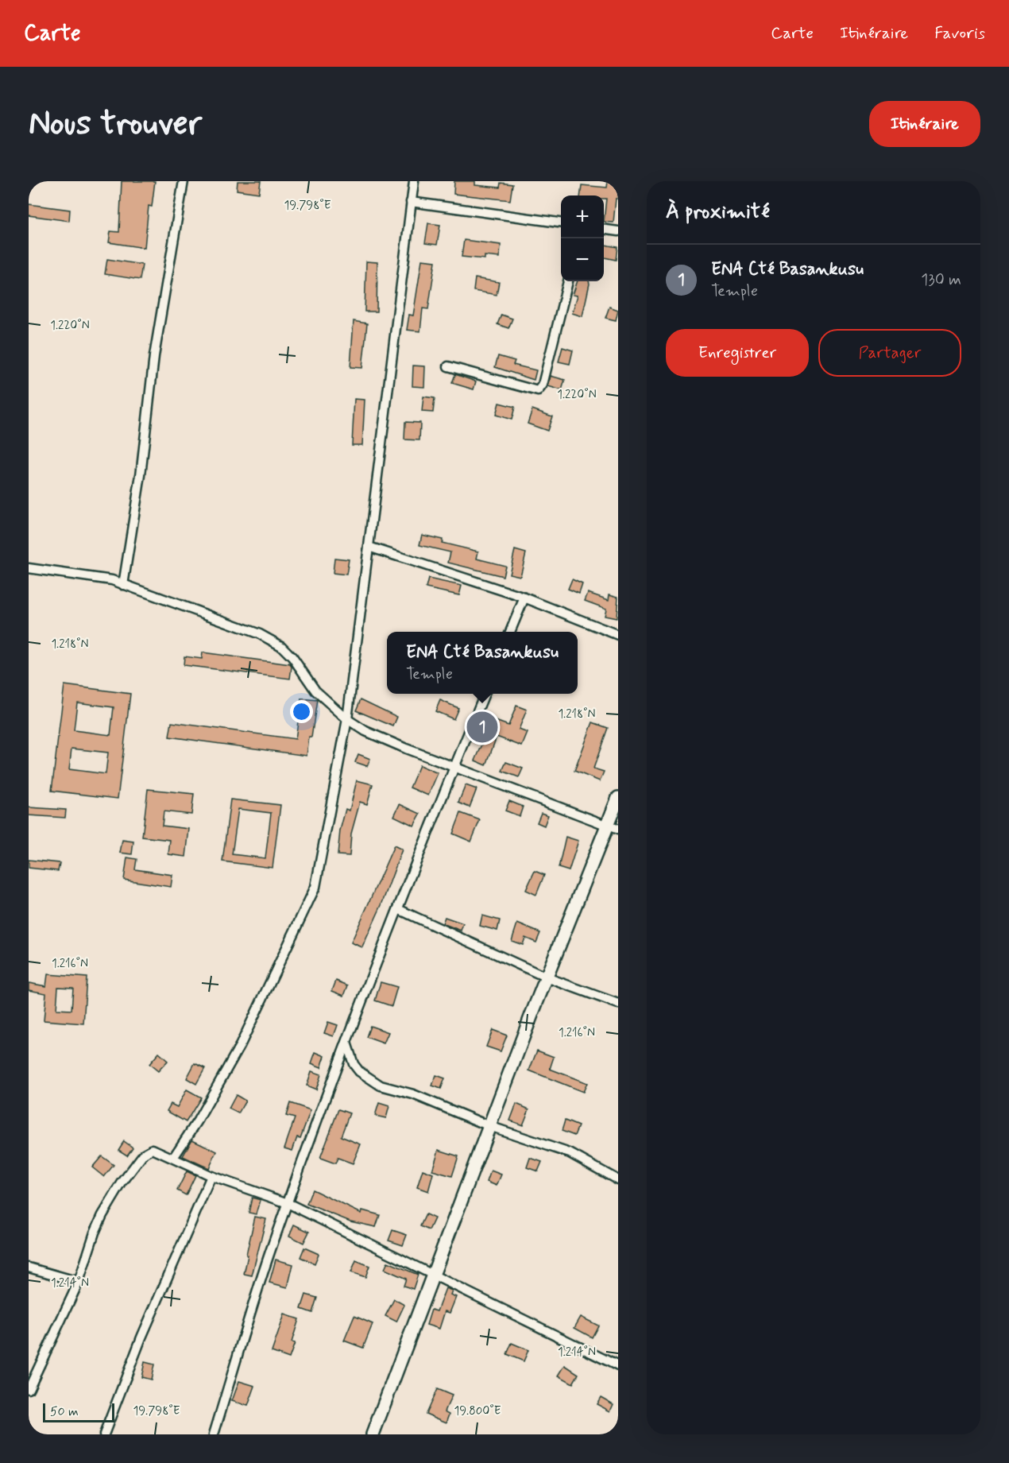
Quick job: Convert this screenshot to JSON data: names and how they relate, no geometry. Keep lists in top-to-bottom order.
{
  "scale_bar": "50 m",
  "page": {
    "header": "Carte",
    "nav": ["Carte", "Itinéraire", "Favoris"],
    "buttons": [
      "Itinéraire",
      ["Enregistrer", "Partager"]
    ],
    "title": "Nous trouver",
    "heading": "À proximité",
    "map_buttons": ["+", "−"],
    "list": [
      {
        "mark": "1",
        "name": "ENA Cté Basankusu",
        "note": "Temple",
        "value": "130 m"
      }
    ],
    "popup": ["ENA Cté Basankusu", "Temple"],
    "pins": "1",
    "scale": "50 m"
  },
  "coordinates": [
    "19.798°E",
    "1.220°N",
    "1.218°N",
    "1.216°N",
    "1.214°N",
    "19.800°E"
  ]
}
